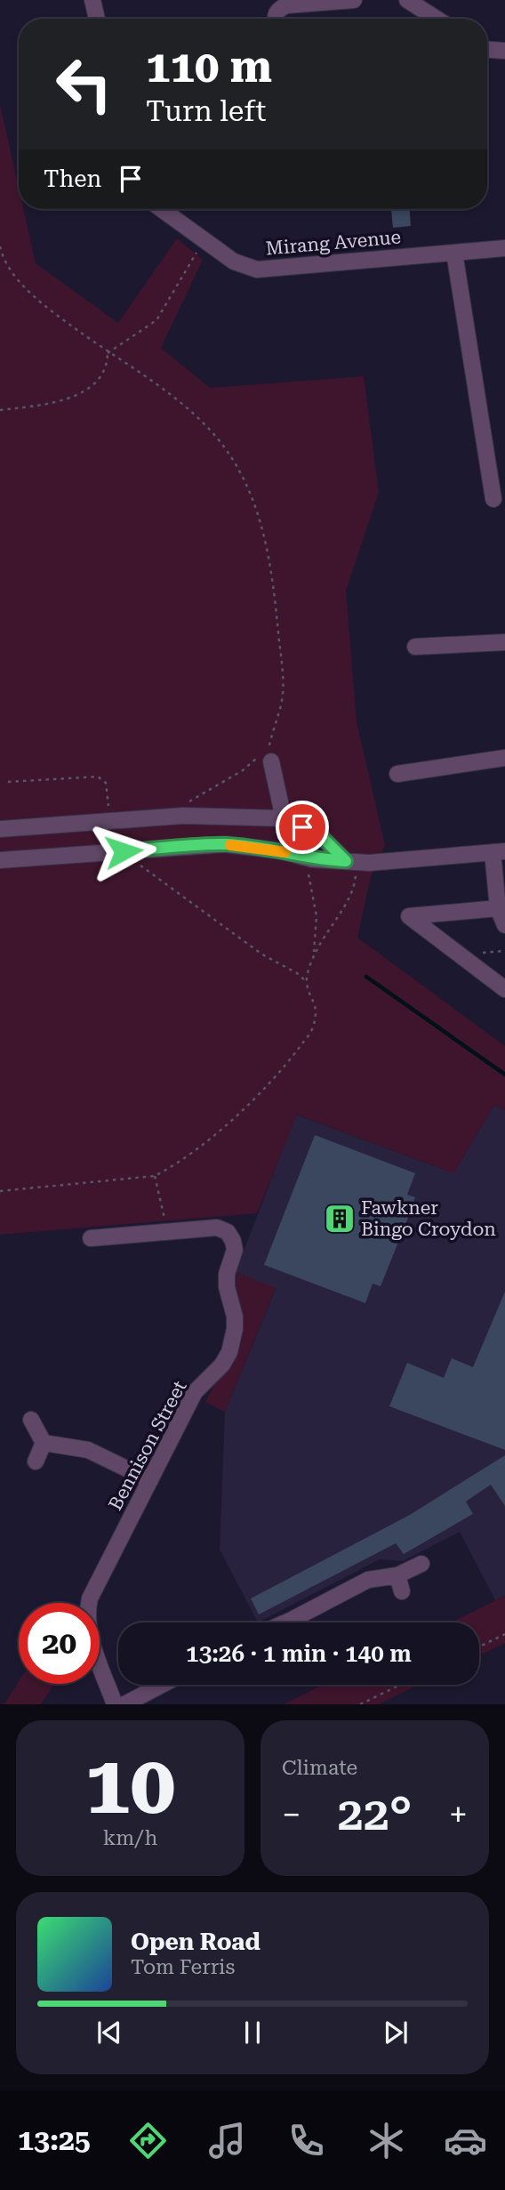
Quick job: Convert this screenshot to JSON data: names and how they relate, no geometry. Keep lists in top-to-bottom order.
{
  "streets": {
    "street": ["Mirang Avenue", "Bennison Street"]
  },
  "places": {
    "building": ["Fawkner Bingo Croydon"]
  },
  "page": {
    "turn": ["110 m", "Turn left"],
    "then": "Then",
    "limit": "20",
    "trip": "13:26 · 1 min · 140 m",
    "tile": [
      ["10", "km/h"],
      "Climate"
    ],
    "heat": ["−", "22°", "+"],
    "song": ["Open Road", "Tom Ferris"],
    "tabs": "13:25"
  }
}
